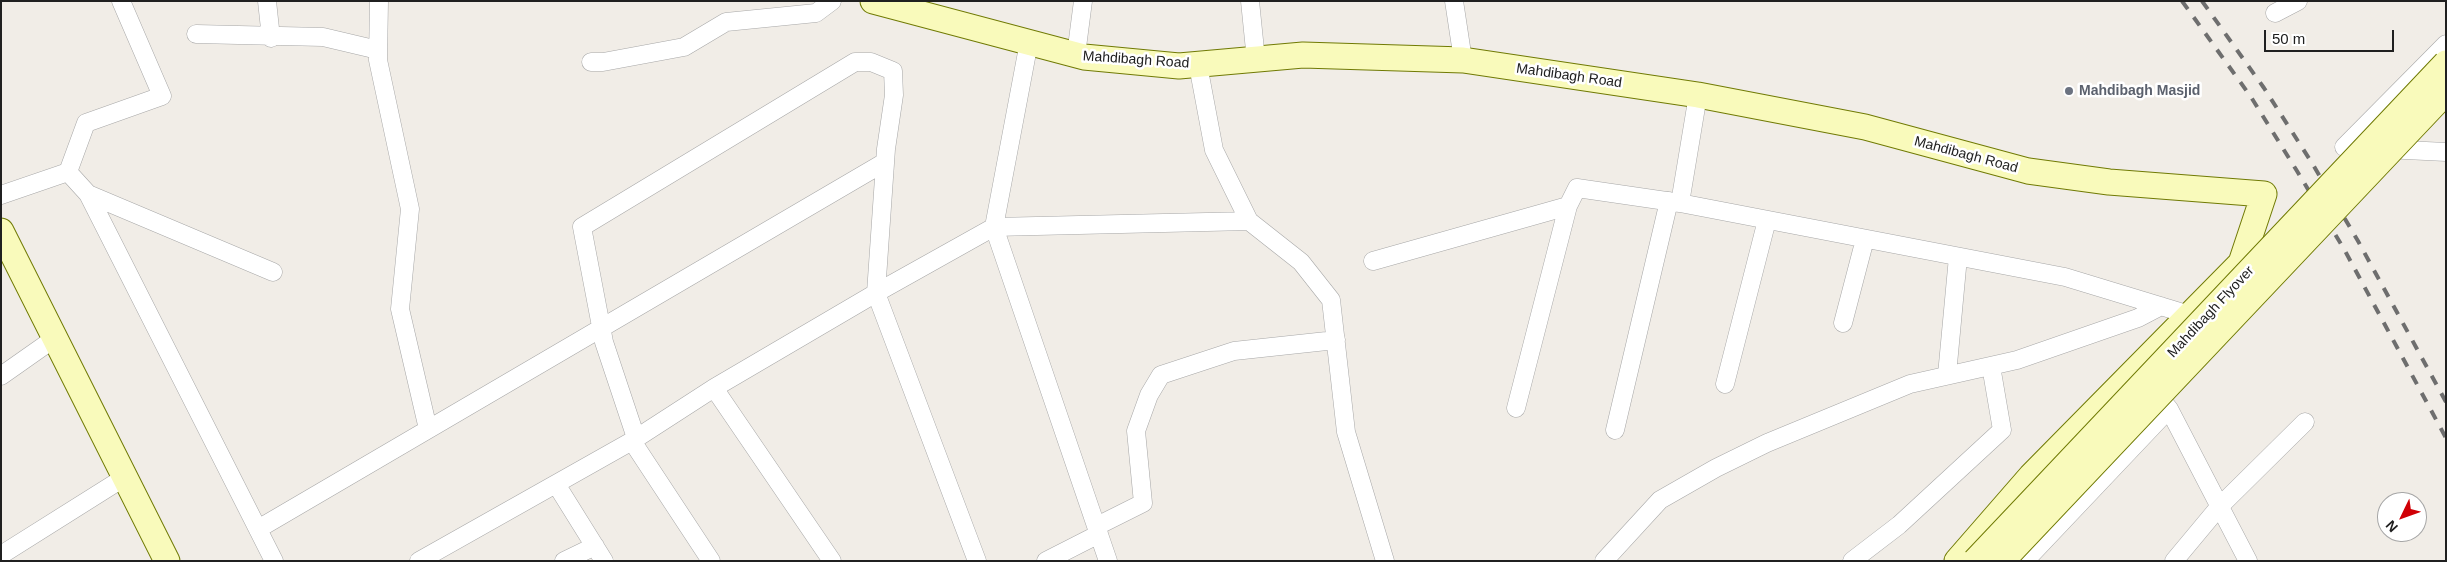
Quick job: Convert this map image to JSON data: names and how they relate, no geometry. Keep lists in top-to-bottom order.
{
  "streets": {
    "street": ["Mahdibagh Road", "Mahdibagh Flyover"]
  },
  "places": ["Mahdibagh Masjid"],
  "scale_bar": "50 m",
  "north": "bottom left"
}
